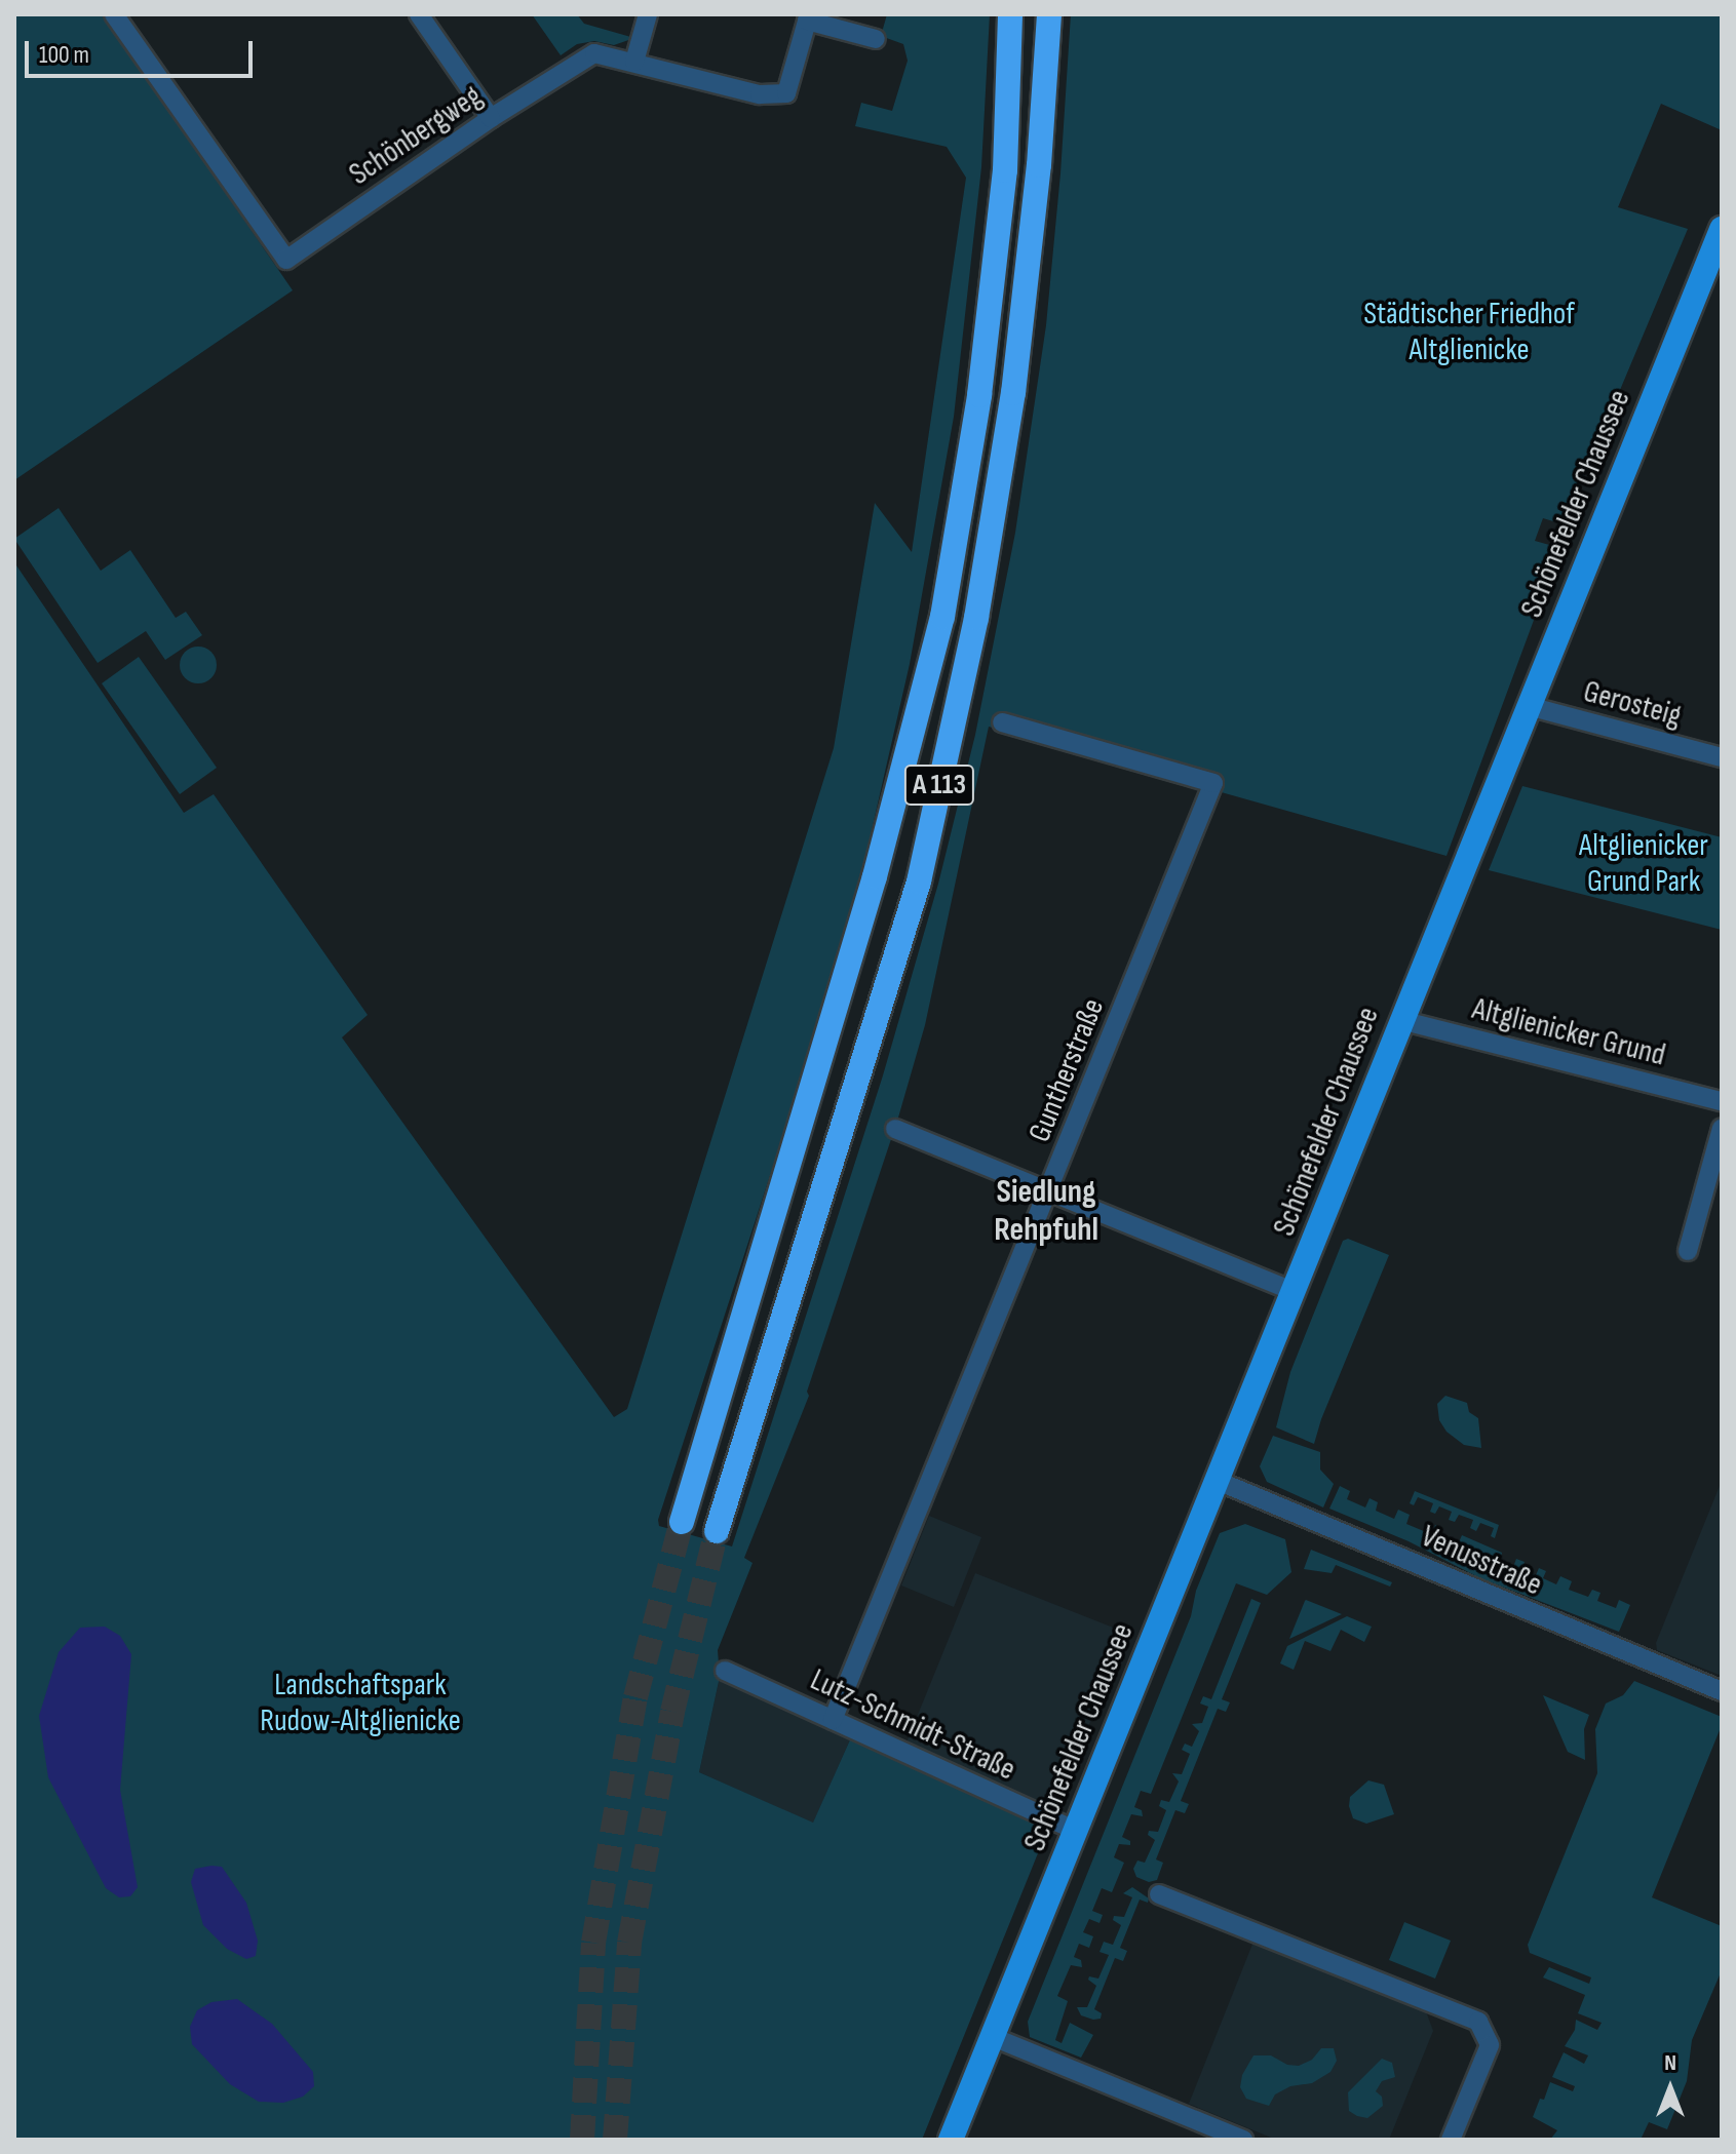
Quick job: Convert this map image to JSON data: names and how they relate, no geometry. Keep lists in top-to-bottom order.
{
  "streets": {
    "highway": ["A 113"],
    "main road": ["Schönefelder Chaussee"],
    "street": [
      "Schönbergweg",
      "Gerosteig",
      "Altglienicker Grund",
      "Guntherstraße",
      "Venusstraße",
      "Lutz-Schmidt-Straße"
    ]
  },
  "crossings": [
    ["Schönefelder Chaussee", "Gerosteig"],
    ["Schönefelder Chaussee", "Altglienicker Grund"],
    ["Schönefelder Chaussee", "Venusstraße"],
    ["Schönefelder Chaussee", "Lutz-Schmidt-Straße"],
    ["Guntherstraße", "Lutz-Schmidt-Straße"]
  ],
  "districts": ["Siedlung Rehpfuhl"],
  "parks": ["Städtischer Friedhof Altglienicke", "Altglienicker Grund Park", "Landschaftspark Rudow-Altglienicke"],
  "scale_bar": "100 m",
  "north": "top"
}
